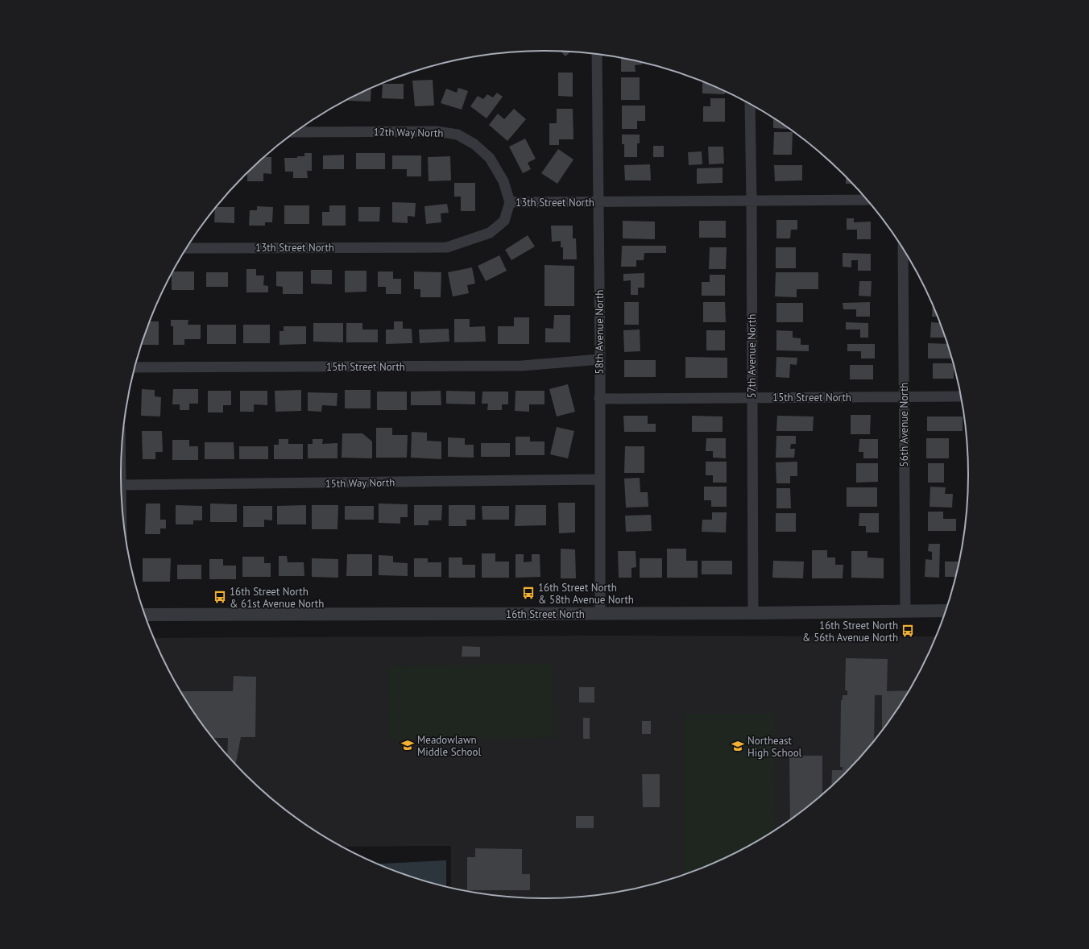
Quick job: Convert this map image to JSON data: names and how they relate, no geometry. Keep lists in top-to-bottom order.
{
  "streets": {
    "street": [
      "12th Way North",
      "13th Street North",
      "58th Avenue North",
      "57th Avenue North",
      "15th Street North",
      "56th Avenue North",
      "15th Way North",
      "16th Street North"
    ]
  },
  "crossings": [
    ["12th Way North", "13th Street North"],
    ["13th Street North", "58th Avenue North"],
    ["13th Street North", "57th Avenue North"],
    ["58th Avenue North", "15th Street North"],
    ["58th Avenue North", "15th Way North"],
    ["58th Avenue North", "16th Street North"],
    ["57th Avenue North", "15th Street North"],
    ["57th Avenue North", "16th Street North"],
    ["15th Street North", "56th Avenue North"],
    ["56th Avenue North", "16th Street North"]
  ],
  "places": {
    "bus stop": ["16th Street North & 58th Avenue North", "16th Street North & 61st Avenue North", "16th Street North & 56th Avenue North"],
    "school or university": ["Meadowlawn Middle School", "Northeast High School"]
  }
}
